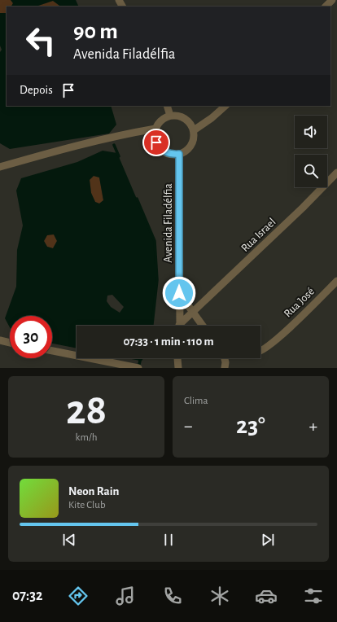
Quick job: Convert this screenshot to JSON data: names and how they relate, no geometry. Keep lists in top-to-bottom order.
{
  "streets": {
    "street": ["Avenida Filadélfia", "Rua Israel", "Rua José"]
  },
  "page": {
    "turn": ["90 m", "Avenida Filadélfia"],
    "then": "Depois",
    "limit": "30",
    "trip": "07:33 · 1 min · 110 m",
    "tile": [
      ["28", "km/h"],
      "Clima"
    ],
    "heat": ["−", "23°", "+"],
    "song": ["Neon Rain", "Kite Club"],
    "tabs": "07:32"
  }
}
